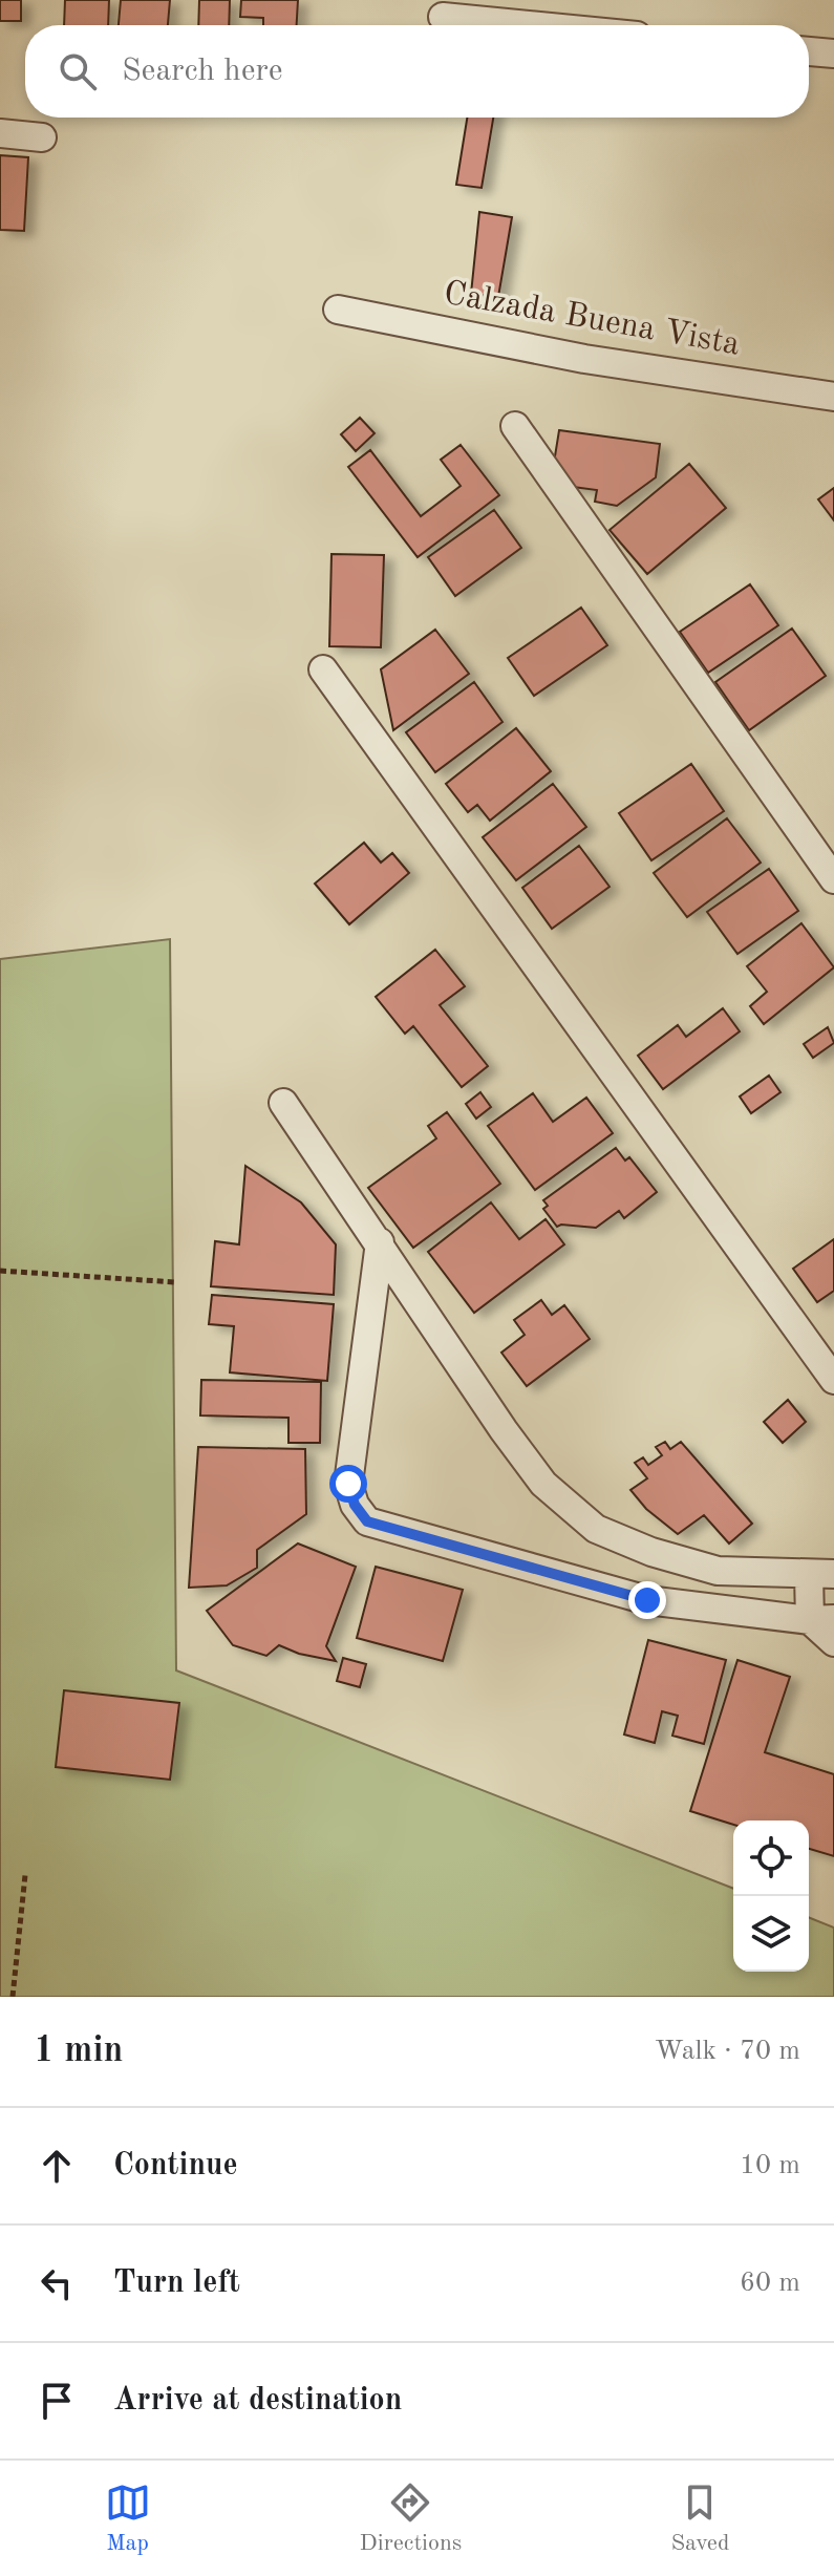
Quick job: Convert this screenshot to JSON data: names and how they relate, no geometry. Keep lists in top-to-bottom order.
{
  "streets": {
    "street": ["Calzada Buena Vista"]
  },
  "page": {
    "search": "Search here",
    "heading": ["1 min", "Walk · 70 m"],
    "list": [
      ["Continue", "10 m"],
      ["Turn left", "60 m"],
      "Arrive at destination"
    ],
    "nav": ["Map", "Directions", "Saved"]
  }
}
